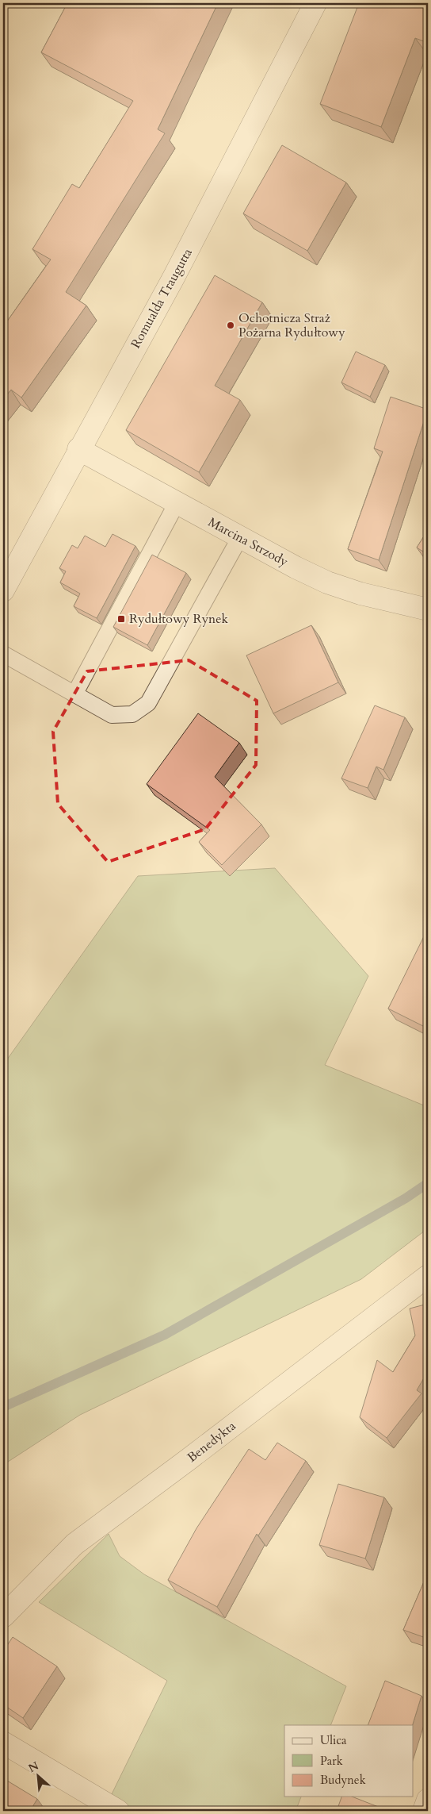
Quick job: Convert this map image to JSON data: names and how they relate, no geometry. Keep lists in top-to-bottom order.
{
  "streets": {
    "street": ["Romualda Traugutta", "Marcina Strzody", "Benedykta"]
  },
  "crossings": [
    ["Romualda Traugutta", "Marcina Strzody"]
  ],
  "places": {
    "other": ["Ochotnicza Straż Pożarna Rydułtowy"],
    "transit": ["Rydułtowy Rynek"]
  },
  "legend": ["Ulica", "Park", "Budynek"],
  "north": "top left"
}
